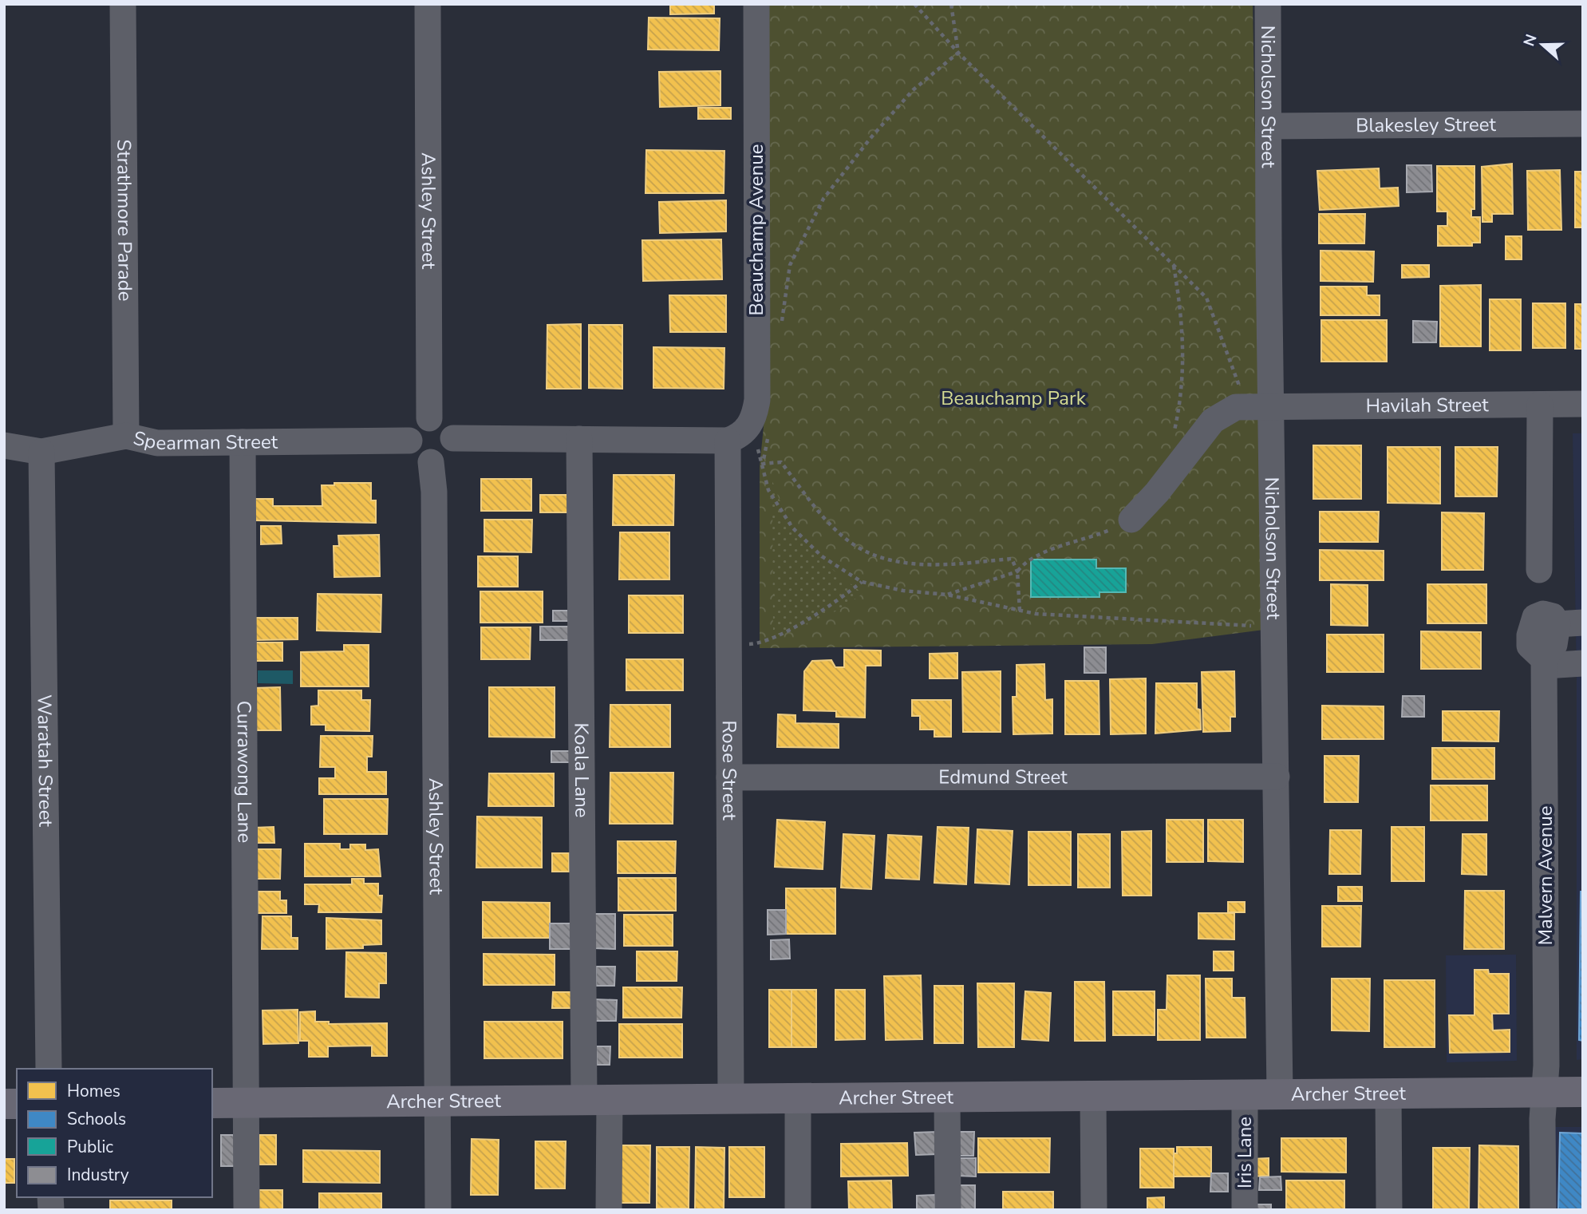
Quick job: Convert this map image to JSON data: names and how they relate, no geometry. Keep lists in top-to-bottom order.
{
  "streets": {
    "main road": ["Archer Street"],
    "street": [
      "Nicholson Street",
      "Blakesley Street",
      "Ashley Street",
      "Strathmore Parade",
      "Beauchamp Avenue",
      "Havilah Street",
      "Spearman Street",
      "Waratah Street",
      "Koala Lane",
      "Rose Street",
      "Currawong Lane",
      "Edmund Street",
      "Malvern Avenue",
      "Iris Lane"
    ]
  },
  "crossings": [
    ["Nicholson Street", "Blakesley Street"],
    ["Nicholson Street", "Havilah Street"],
    ["Nicholson Street", "Edmund Street"],
    ["Nicholson Street", "Archer Street"],
    ["Ashley Street", "Spearman Street"],
    ["Ashley Street", "Archer Street"],
    ["Strathmore Parade", "Spearman Street"],
    ["Beauchamp Avenue", "Rose Street"],
    ["Spearman Street", "Waratah Street"],
    ["Spearman Street", "Currawong Lane"],
    ["Koala Lane", "Archer Street"],
    ["Rose Street", "Edmund Street"],
    ["Rose Street", "Archer Street"],
    ["Currawong Lane", "Archer Street"],
    ["Malvern Avenue", "Archer Street"],
    ["Archer Street", "Iris Lane"]
  ],
  "parks": ["Beauchamp Park"],
  "legend": [
    "Homes",
    "Schools",
    "Public",
    "Industry"
  ],
  "north": "left"
}
